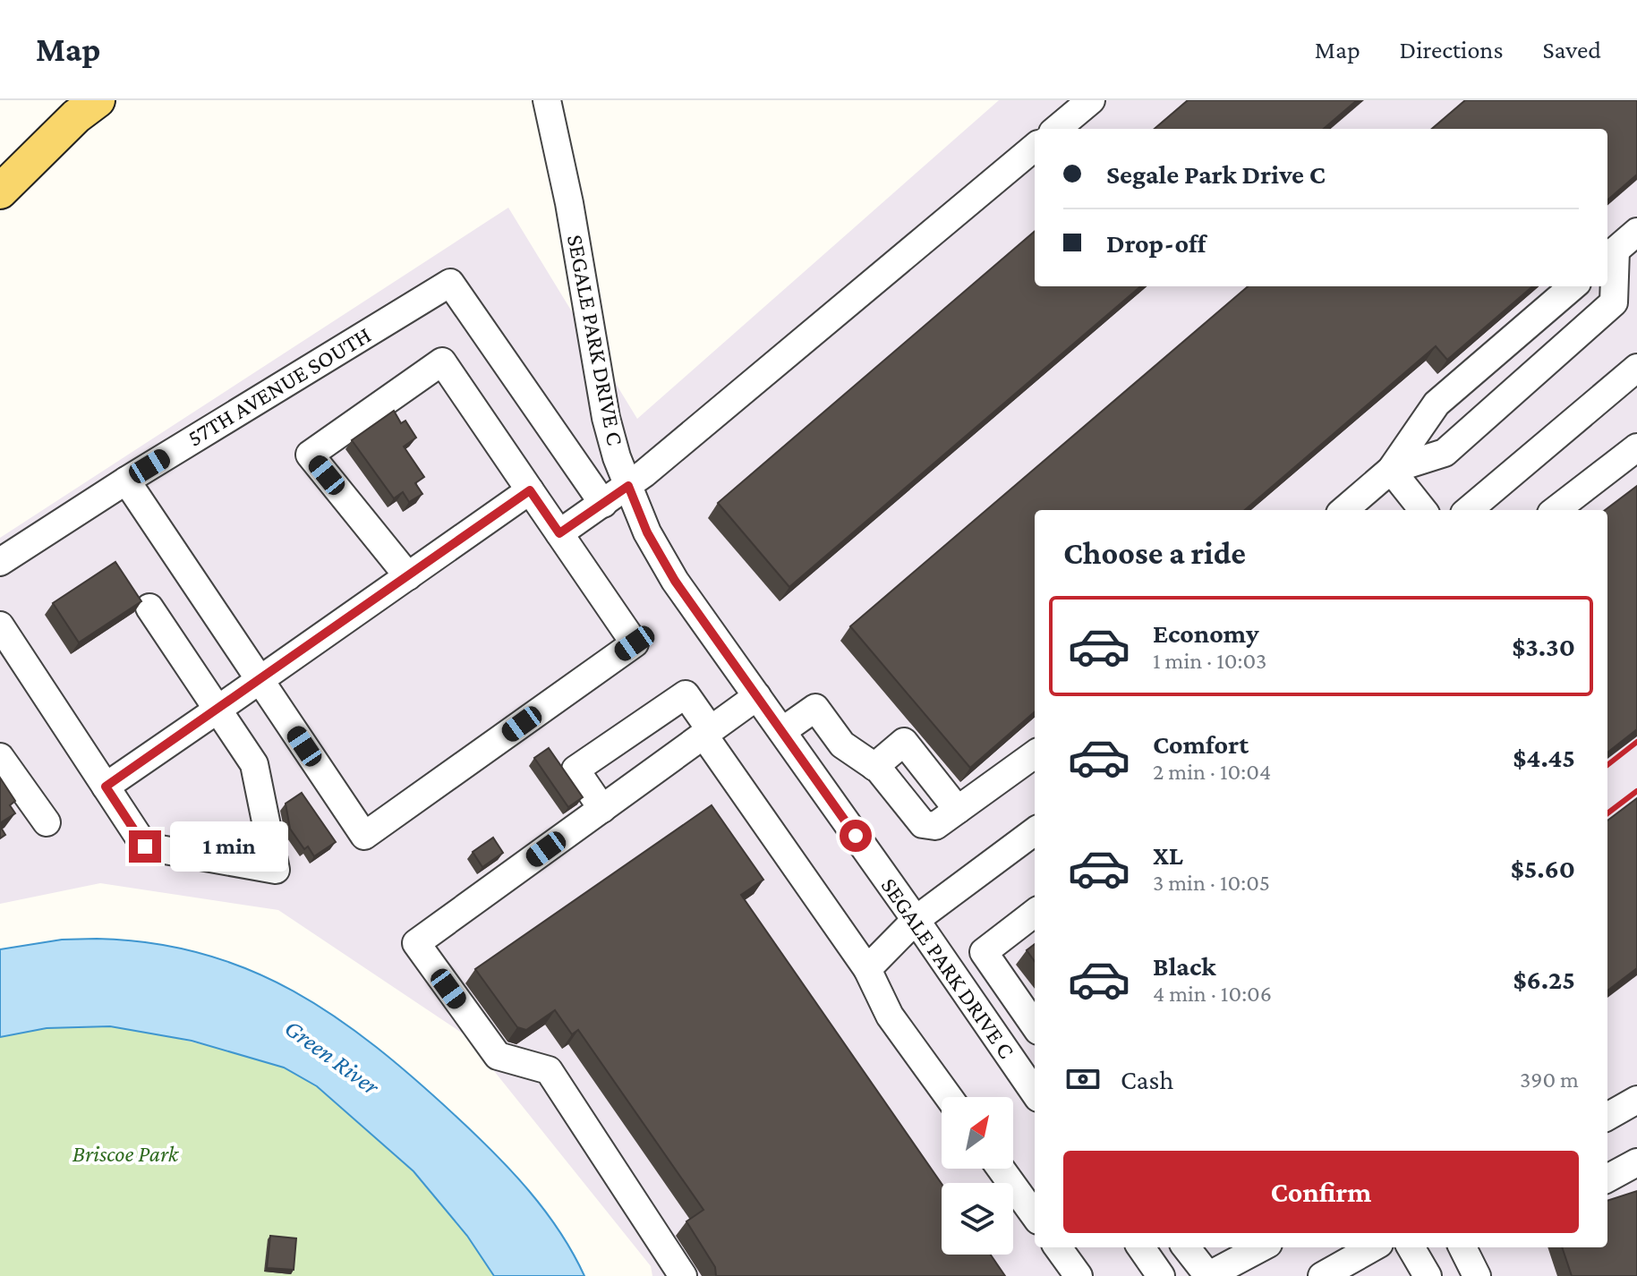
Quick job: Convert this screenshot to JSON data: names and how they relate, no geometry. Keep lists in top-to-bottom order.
{
  "streets": {
    "street": ["SEGALE PARK DRIVE C", "57TH AVENUE SOUTH"]
  },
  "crossings": [
    ["SEGALE PARK DRIVE C", "57TH AVENUE SOUTH"]
  ],
  "water": ["Green River"],
  "parks": ["Briscoe Park"],
  "north": "top right",
  "page": {
    "header": "Map",
    "nav": ["Map", "Directions", "Saved"],
    "banner": ["Segale Park Drive C", "Drop-off"],
    "heading": "Choose a ride",
    "list": [
      {
        "name": "Economy",
        "note": "1 min · 10:03",
        "value": "$3.30"
      },
      {
        "name": "Comfort",
        "note": "2 min · 10:04",
        "value": "$4.45"
      },
      {
        "name": "XL",
        "note": "3 min · 10:05",
        "value": "$5.60"
      },
      {
        "name": "Black",
        "note": "4 min · 10:06",
        "value": "$6.25"
      }
    ],
    "bubble": "1 min",
    "pay": ["Cash", "390 m"],
    "buttons": "Confirm"
  }
}
